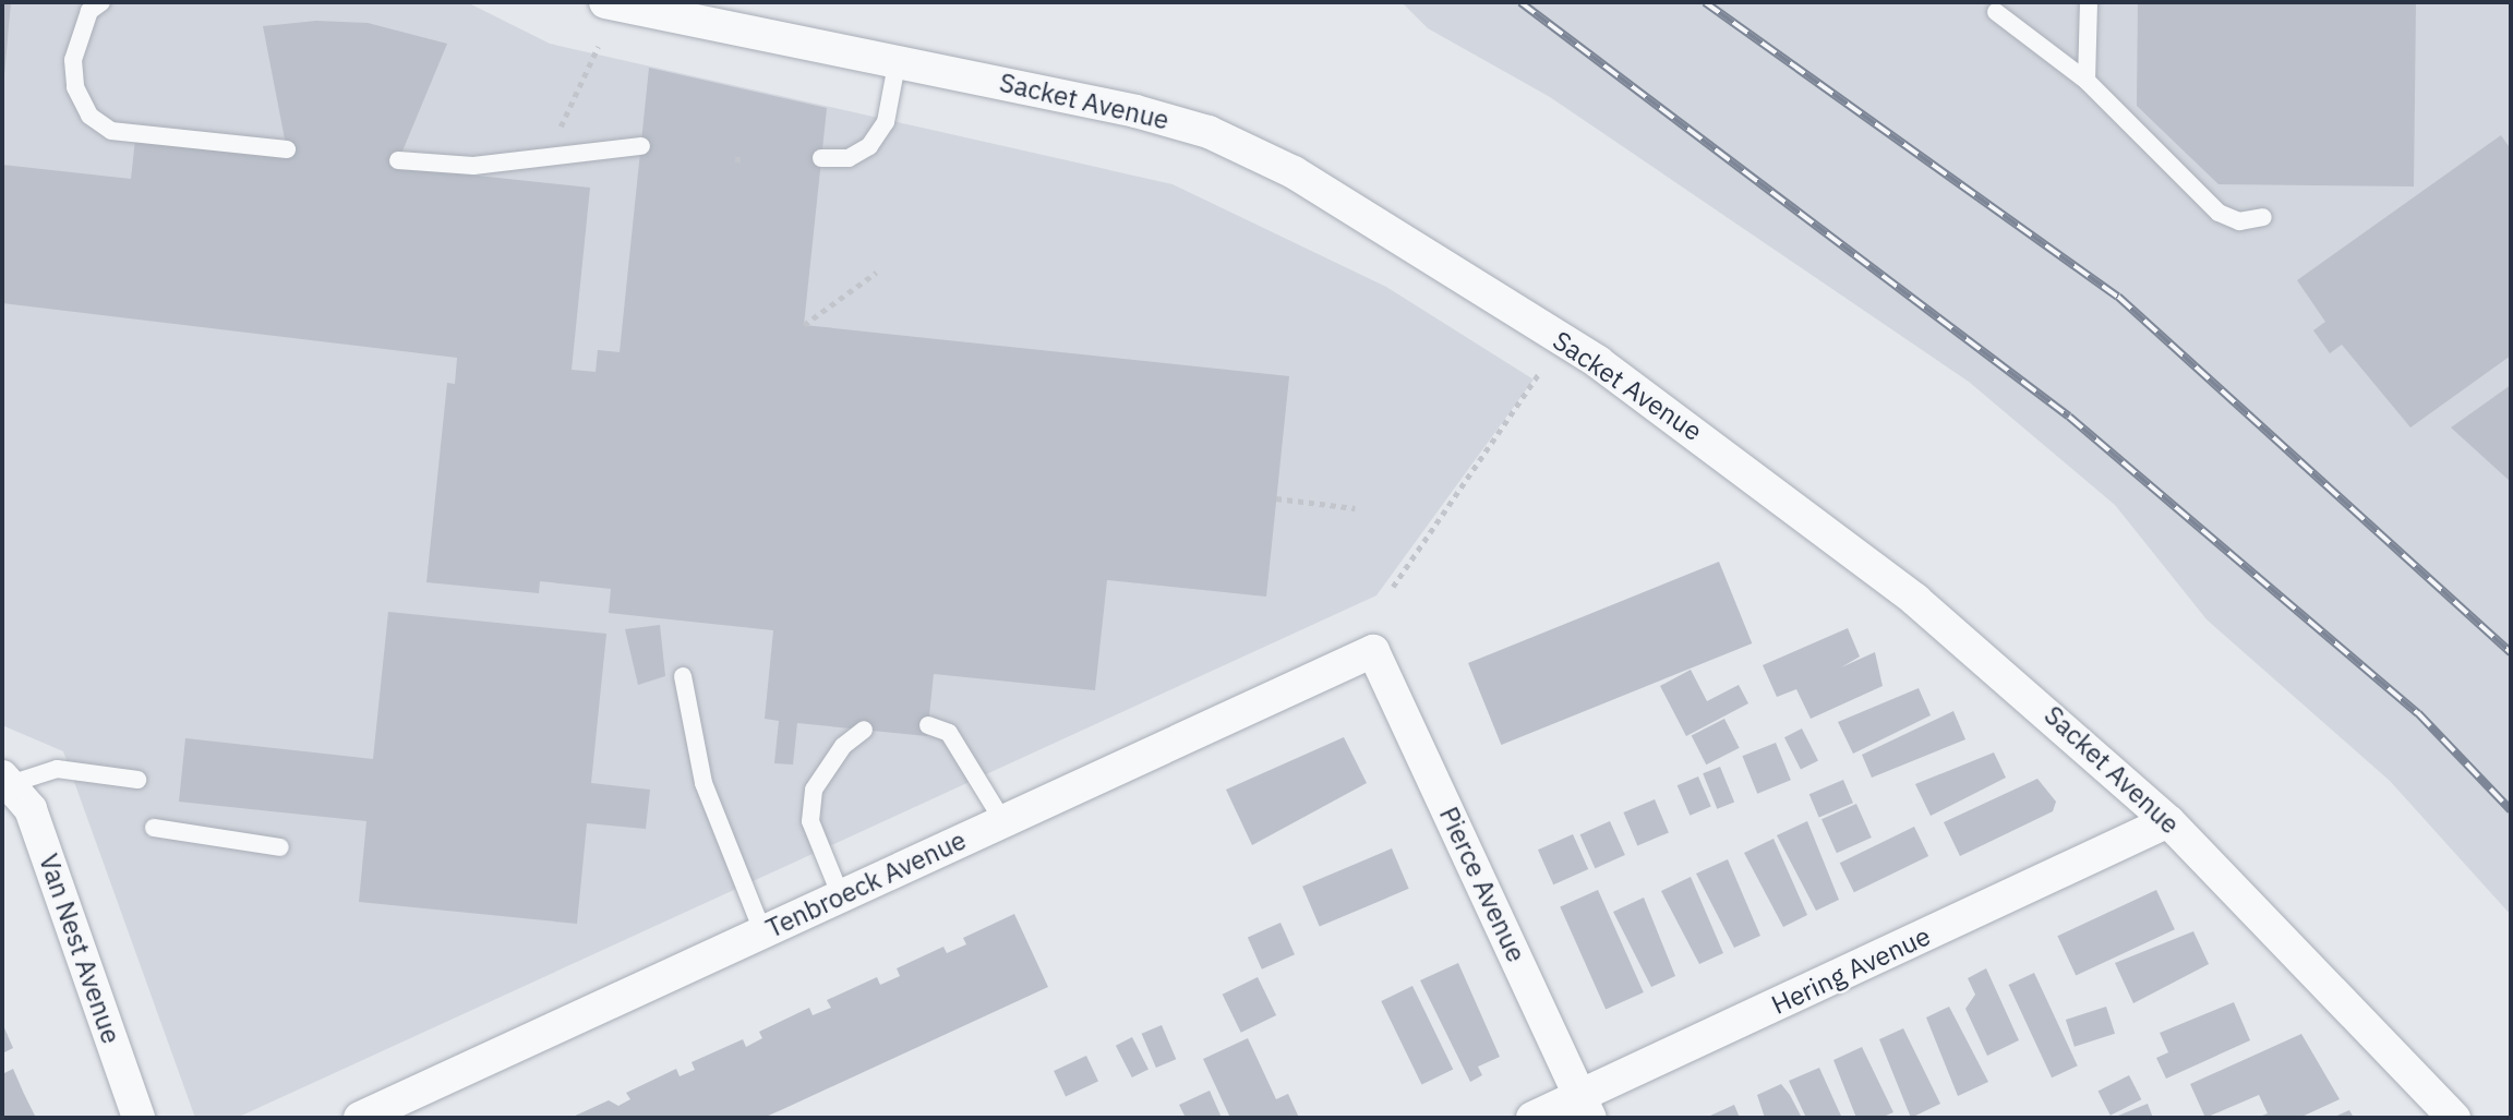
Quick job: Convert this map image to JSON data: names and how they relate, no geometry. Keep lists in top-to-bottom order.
{
  "streets": {
    "street": [
      "Sacket Avenue",
      "Tenbroeck Avenue",
      "Pierce Avenue",
      "Van Nest Avenue",
      "Hering Avenue"
    ]
  },
  "crossings": [
    ["Sacket Avenue", "Hering Avenue"],
    ["Tenbroeck Avenue", "Pierce Avenue"],
    ["Pierce Avenue", "Hering Avenue"]
  ]
}
